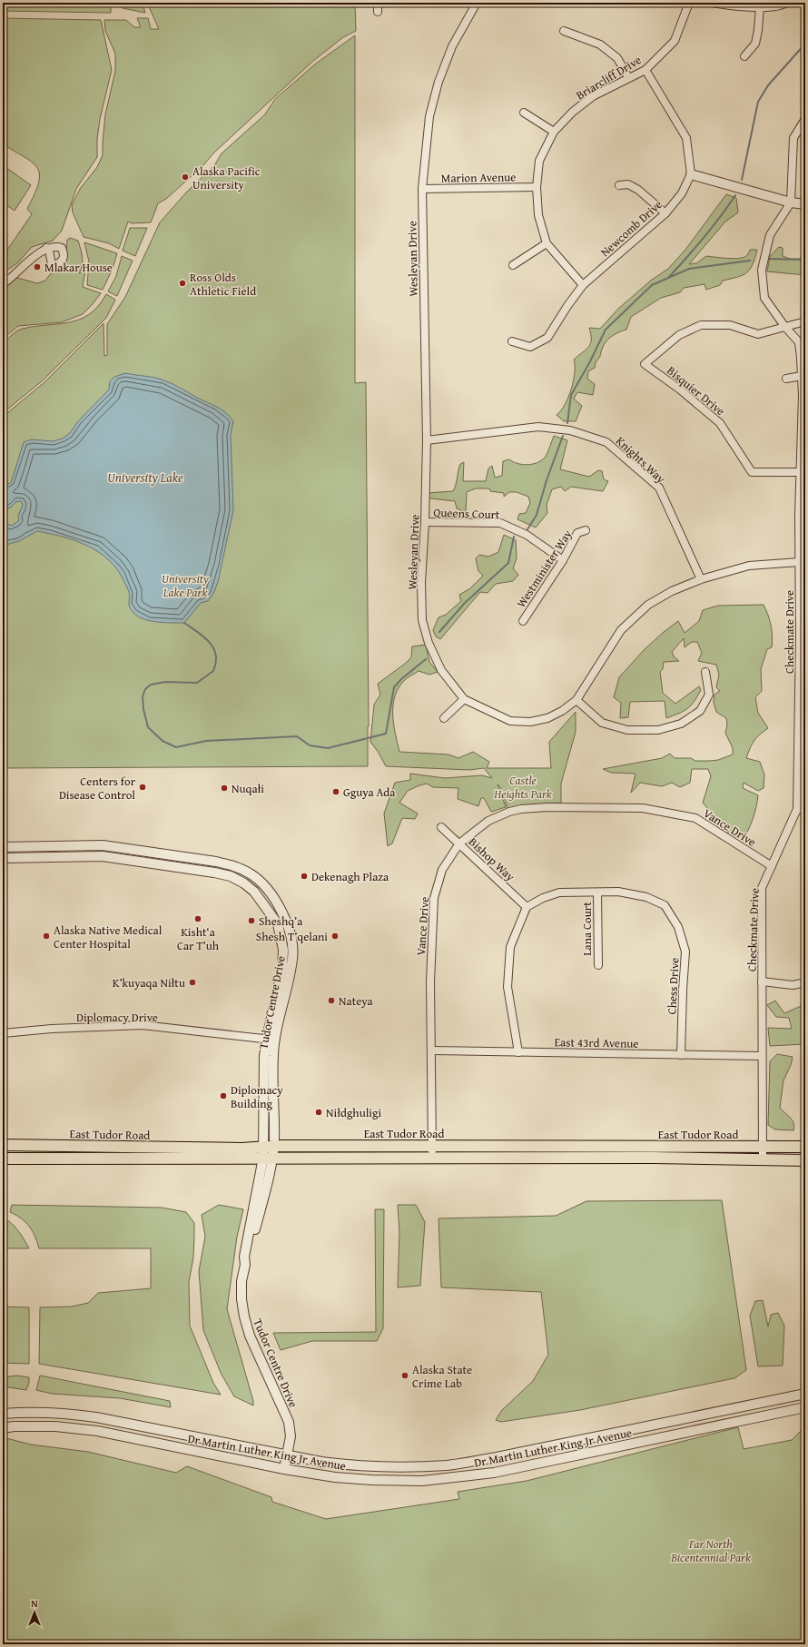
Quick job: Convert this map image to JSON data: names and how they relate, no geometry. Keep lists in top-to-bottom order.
{
  "streets": {
    "main road": ["East Tudor Road"],
    "street": [
      "Briarcliff Drive",
      "Marion Avenue",
      "Newcomb Drive",
      "Wesleyan Drive",
      "Bisquier Drive",
      "Knights Way",
      "Queens Court",
      "Westminister Way",
      "Checkmate Drive",
      "Vance Drive",
      "Bishop Way",
      "Lana Court",
      "Chess Drive",
      "Tudor Centre Drive",
      "Diplomacy Drive",
      "East 43rd Avenue",
      "Dr Martin Luther King Jr Avenue"
    ]
  },
  "crossings": [
    ["Briarcliff Drive", "Marion Avenue"],
    ["Briarcliff Drive", "Newcomb Drive"],
    ["Marion Avenue", "Wesleyan Drive"],
    ["Wesleyan Drive", "Knights Way"],
    ["Wesleyan Drive", "Queens Court"],
    ["Wesleyan Drive", "Checkmate Drive"],
    ["Bisquier Drive", "Checkmate Drive"],
    ["Queens Court", "Westminister Way"],
    ["Checkmate Drive", "Vance Drive"],
    ["Checkmate Drive", "East 43rd Avenue"],
    ["Checkmate Drive", "East Tudor Road"],
    ["Vance Drive", "Bishop Way"],
    ["Vance Drive", "East 43rd Avenue"],
    ["Vance Drive", "East Tudor Road"],
    ["Bishop Way", "Chess Drive"],
    ["Lana Court", "Chess Drive"],
    ["Chess Drive", "East 43rd Avenue"],
    ["Tudor Centre Drive", "Diplomacy Drive"],
    ["Tudor Centre Drive", "East Tudor Road"],
    ["Tudor Centre Drive", "Dr Martin Luther King Jr Avenue"]
  ],
  "water": ["University Lake"],
  "parks": ["University Lake Park", "Castle Heights Park", "Far North Bicentennial Park"],
  "places": [
    "Alaska Pacific University",
    "Mlakar House",
    "Ross Olds Athletic Field",
    "Centers for Disease Control",
    "Nuqałi",
    "Gguya Ada",
    "Dekenagh Plaza",
    "Kisht‘a Car T’uh",
    "Sheshq’a",
    "Alaska Native Medical Center Hospital",
    "Shesh T’qelani",
    "K’kuyaqa Niłtu",
    "Nateya",
    "Diplomacy Building",
    "Niłdghuligi",
    "Alaska State Crime Lab"
  ],
  "north": "top"
}
